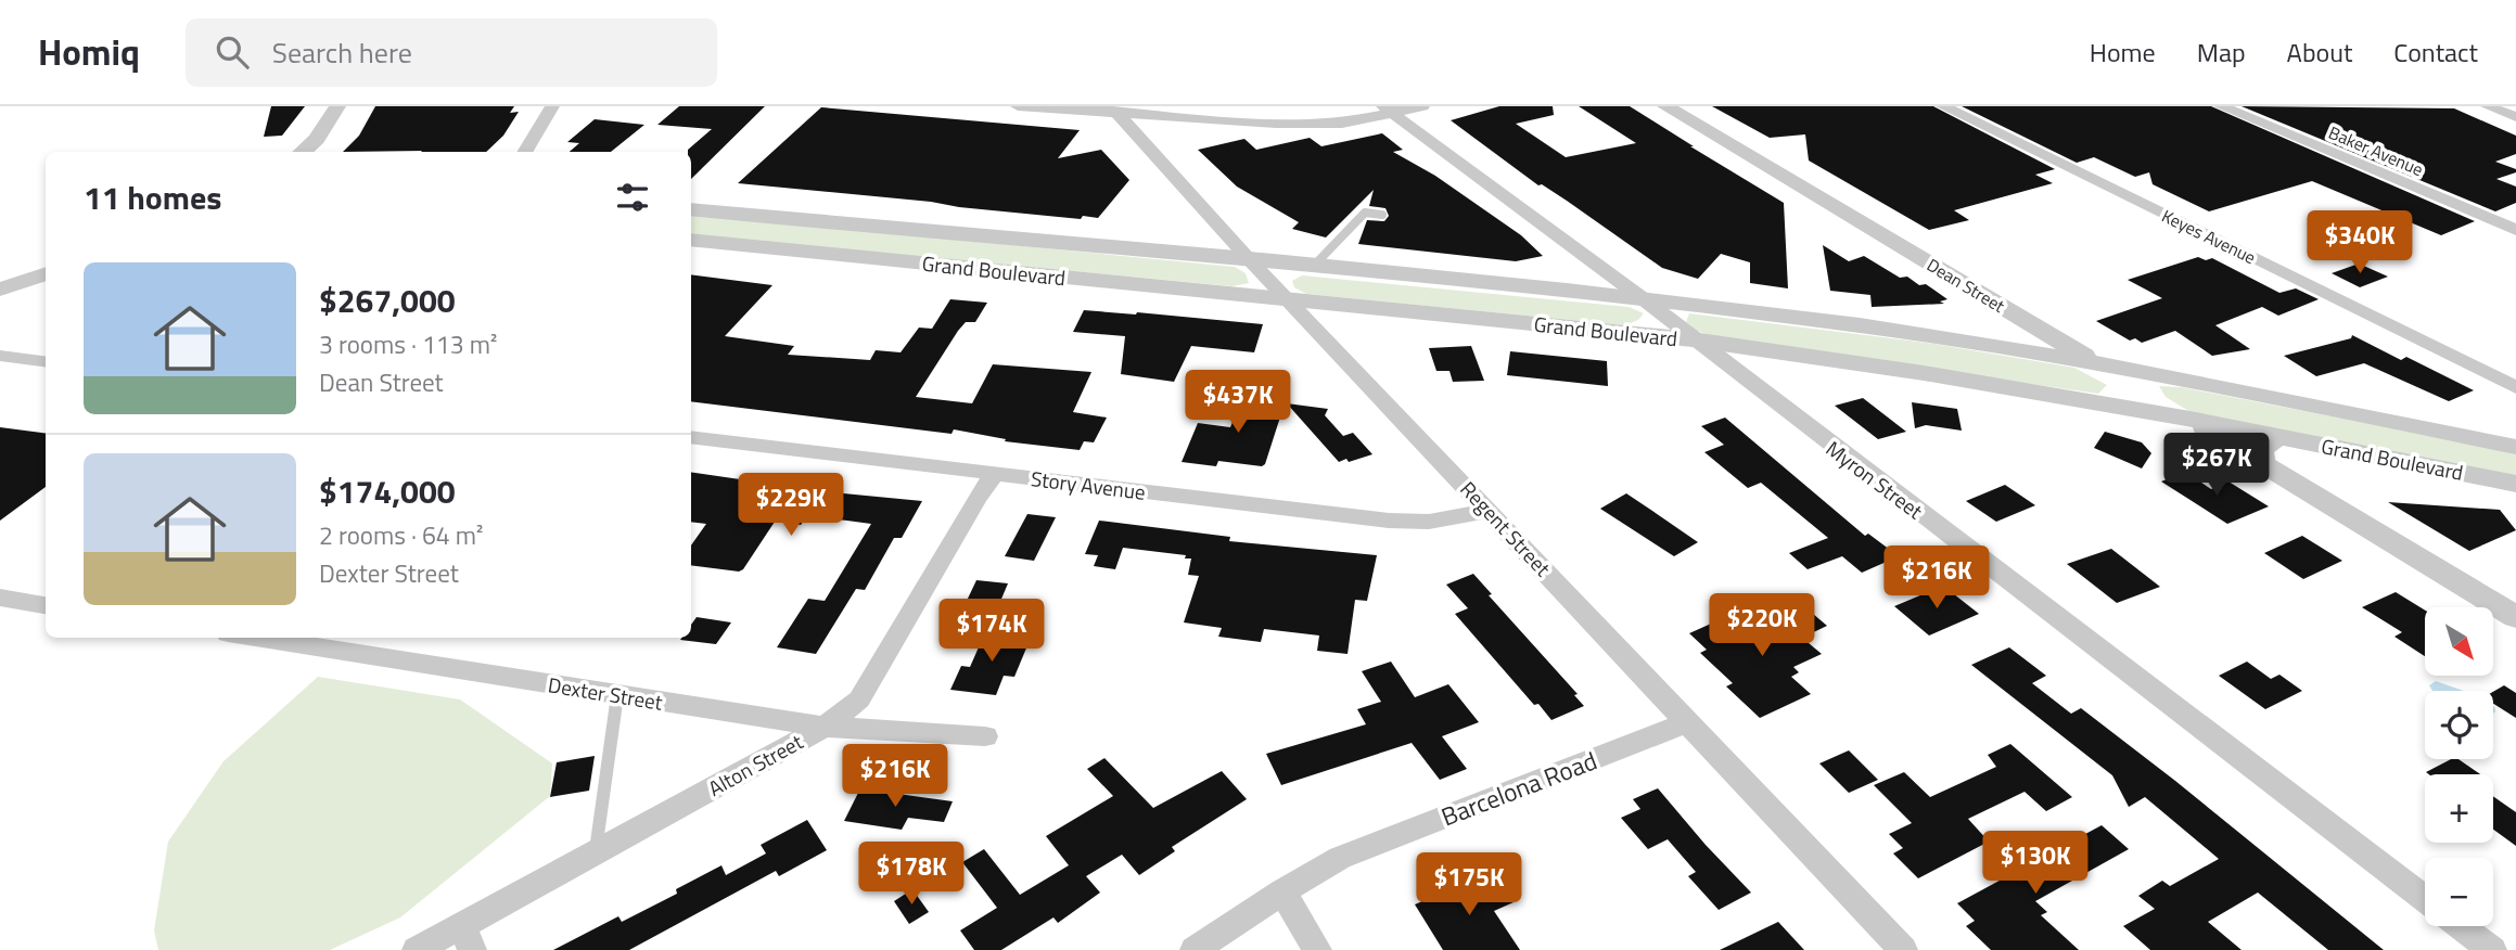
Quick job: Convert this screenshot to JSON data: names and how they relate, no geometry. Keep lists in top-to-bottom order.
{
  "streets": {
    "street": [
      "Baker Avenue",
      "Keyes Avenue",
      "Grand Boulevard",
      "Dean Street",
      "Myron Street",
      "Story Avenue",
      "Regent Street",
      "Dexter Street",
      "Alton Street",
      "Barcelona Road"
    ]
  },
  "crossings": [
    ["Grand Boulevard", "Dean Street"],
    ["Grand Boulevard", "Myron Street"],
    ["Grand Boulevard", "Regent Street"],
    ["Story Avenue", "Regent Street"],
    ["Story Avenue", "Alton Street"],
    ["Regent Street", "Barcelona Road"],
    ["Dexter Street", "Alton Street"]
  ],
  "north": "bottom right",
  "page": {
    "header": "Homiq",
    "search": "Search here",
    "nav": [
      "Home",
      "Map",
      "About",
      "Contact"
    ],
    "heading": "11 homes",
    "price": [
      "$340K",
      "$437K",
      "$267K",
      "$229K",
      "$216K",
      "$220K",
      "$174K",
      "$216K",
      "$130K",
      "$178K",
      "$175K"
    ],
    "list": [
      {
        "name": "$267,000",
        "note": "3 rooms · 113 m² · Dean Street"
      },
      {
        "name": "$174,000",
        "note": "2 rooms · 64 m² · Dexter Street"
      }
    ],
    "map_buttons": ["+", "−"]
  }
}
